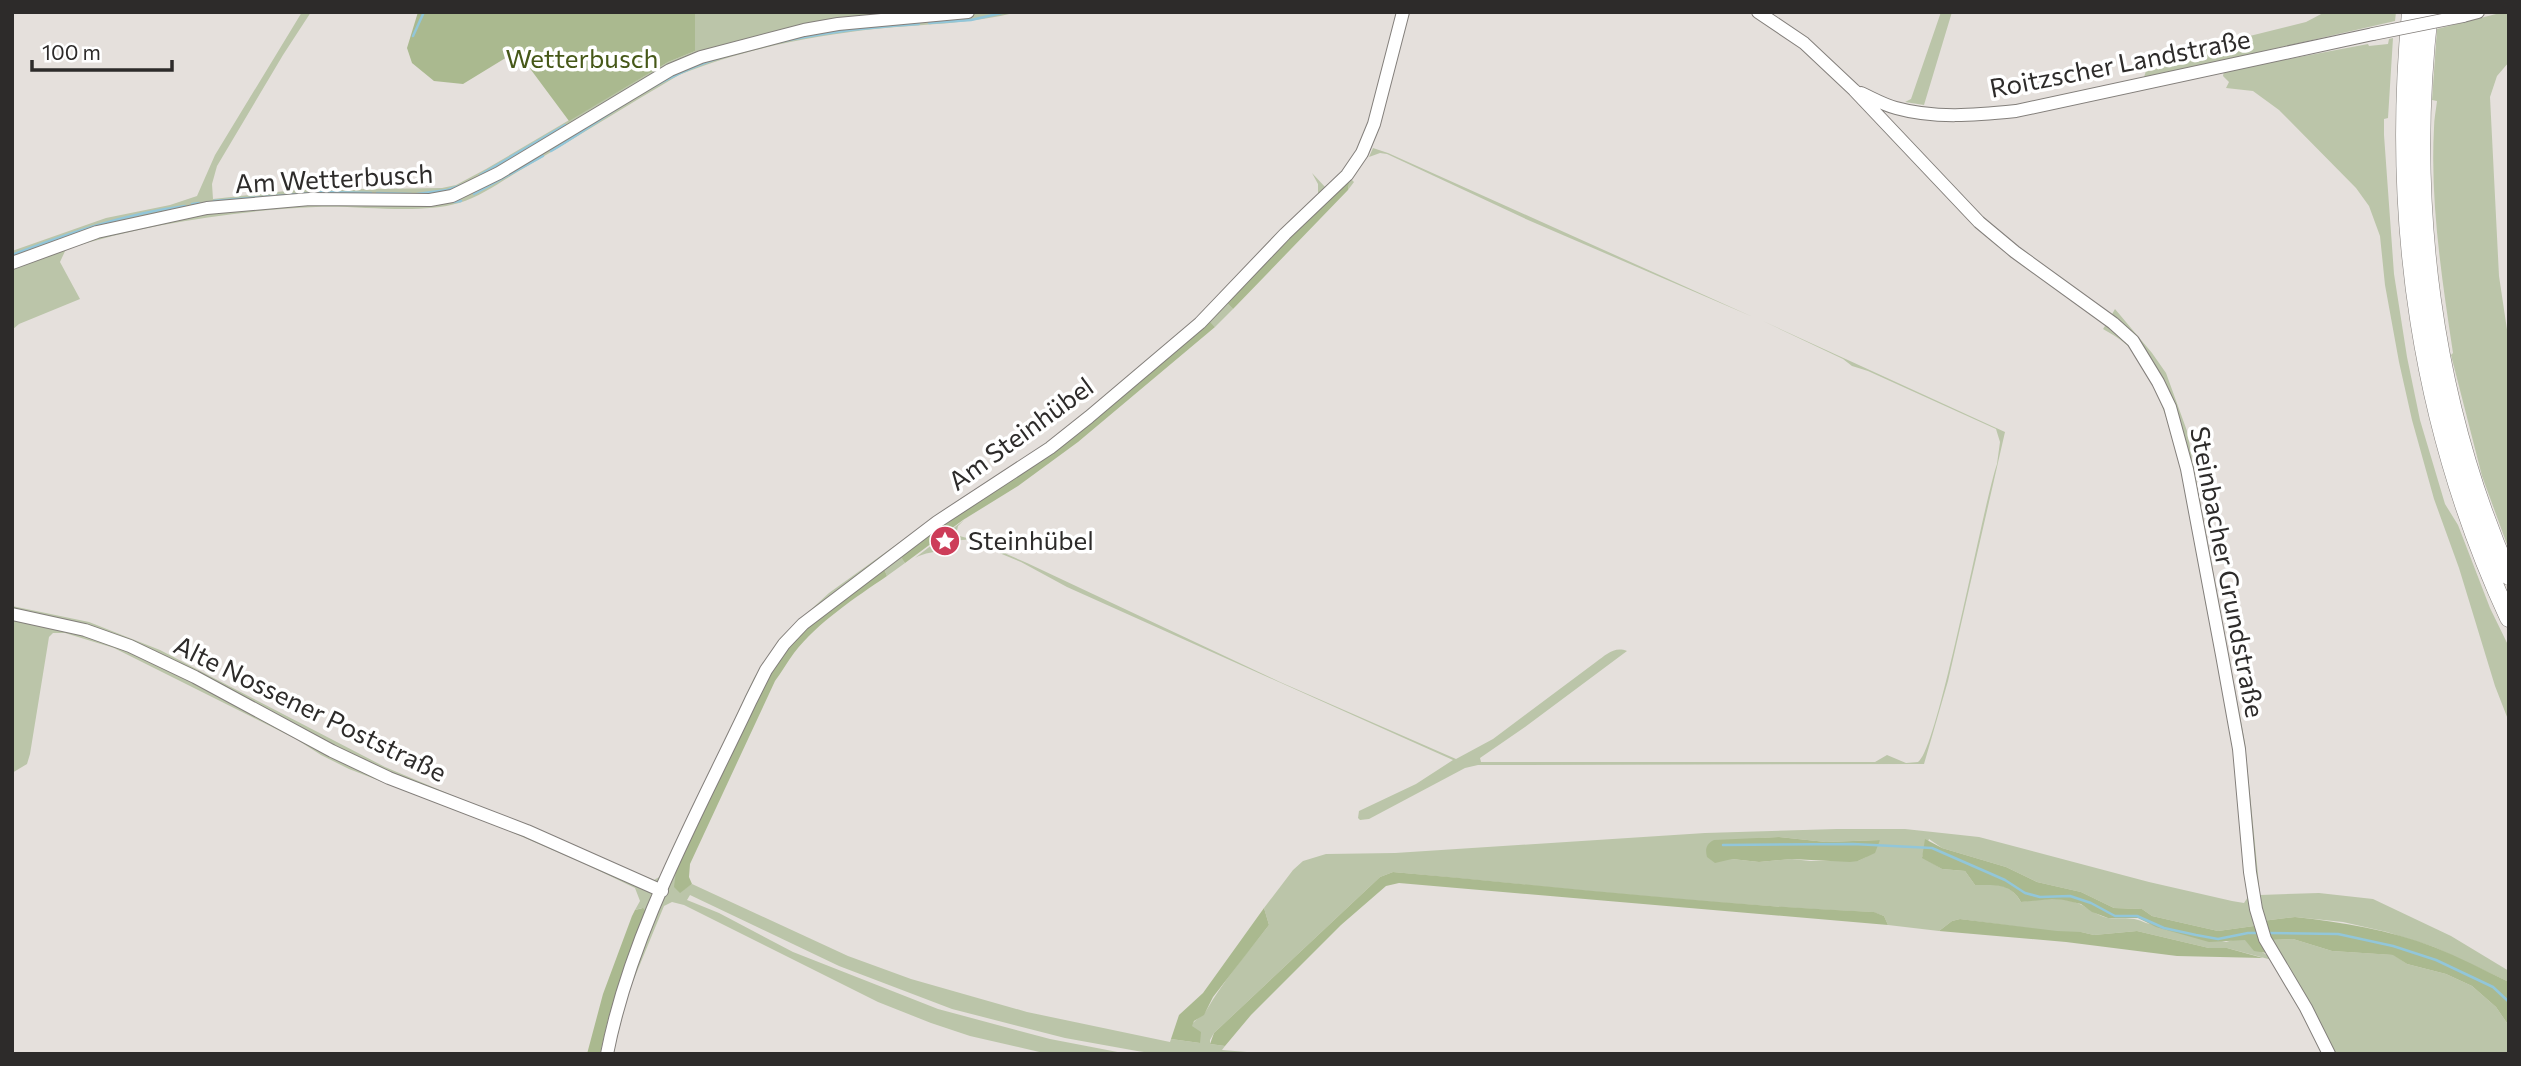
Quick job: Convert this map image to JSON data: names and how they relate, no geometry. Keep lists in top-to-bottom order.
{
  "streets": {
    "street": [
      "Roitzscher Landstraße",
      "Am Wetterbusch",
      "Am Steinhübel",
      "Steinbacher Grundstraße",
      "Alte Nossener Poststraße"
    ]
  },
  "crossings": [
    ["Roitzscher Landstraße", "Steinbacher Grundstraße"],
    ["Am Steinhübel", "Alte Nossener Poststraße"]
  ],
  "parks": ["Wetterbusch"],
  "places": {
    "place": ["Steinhübel"]
  },
  "scale_bar": "100 m"
}
